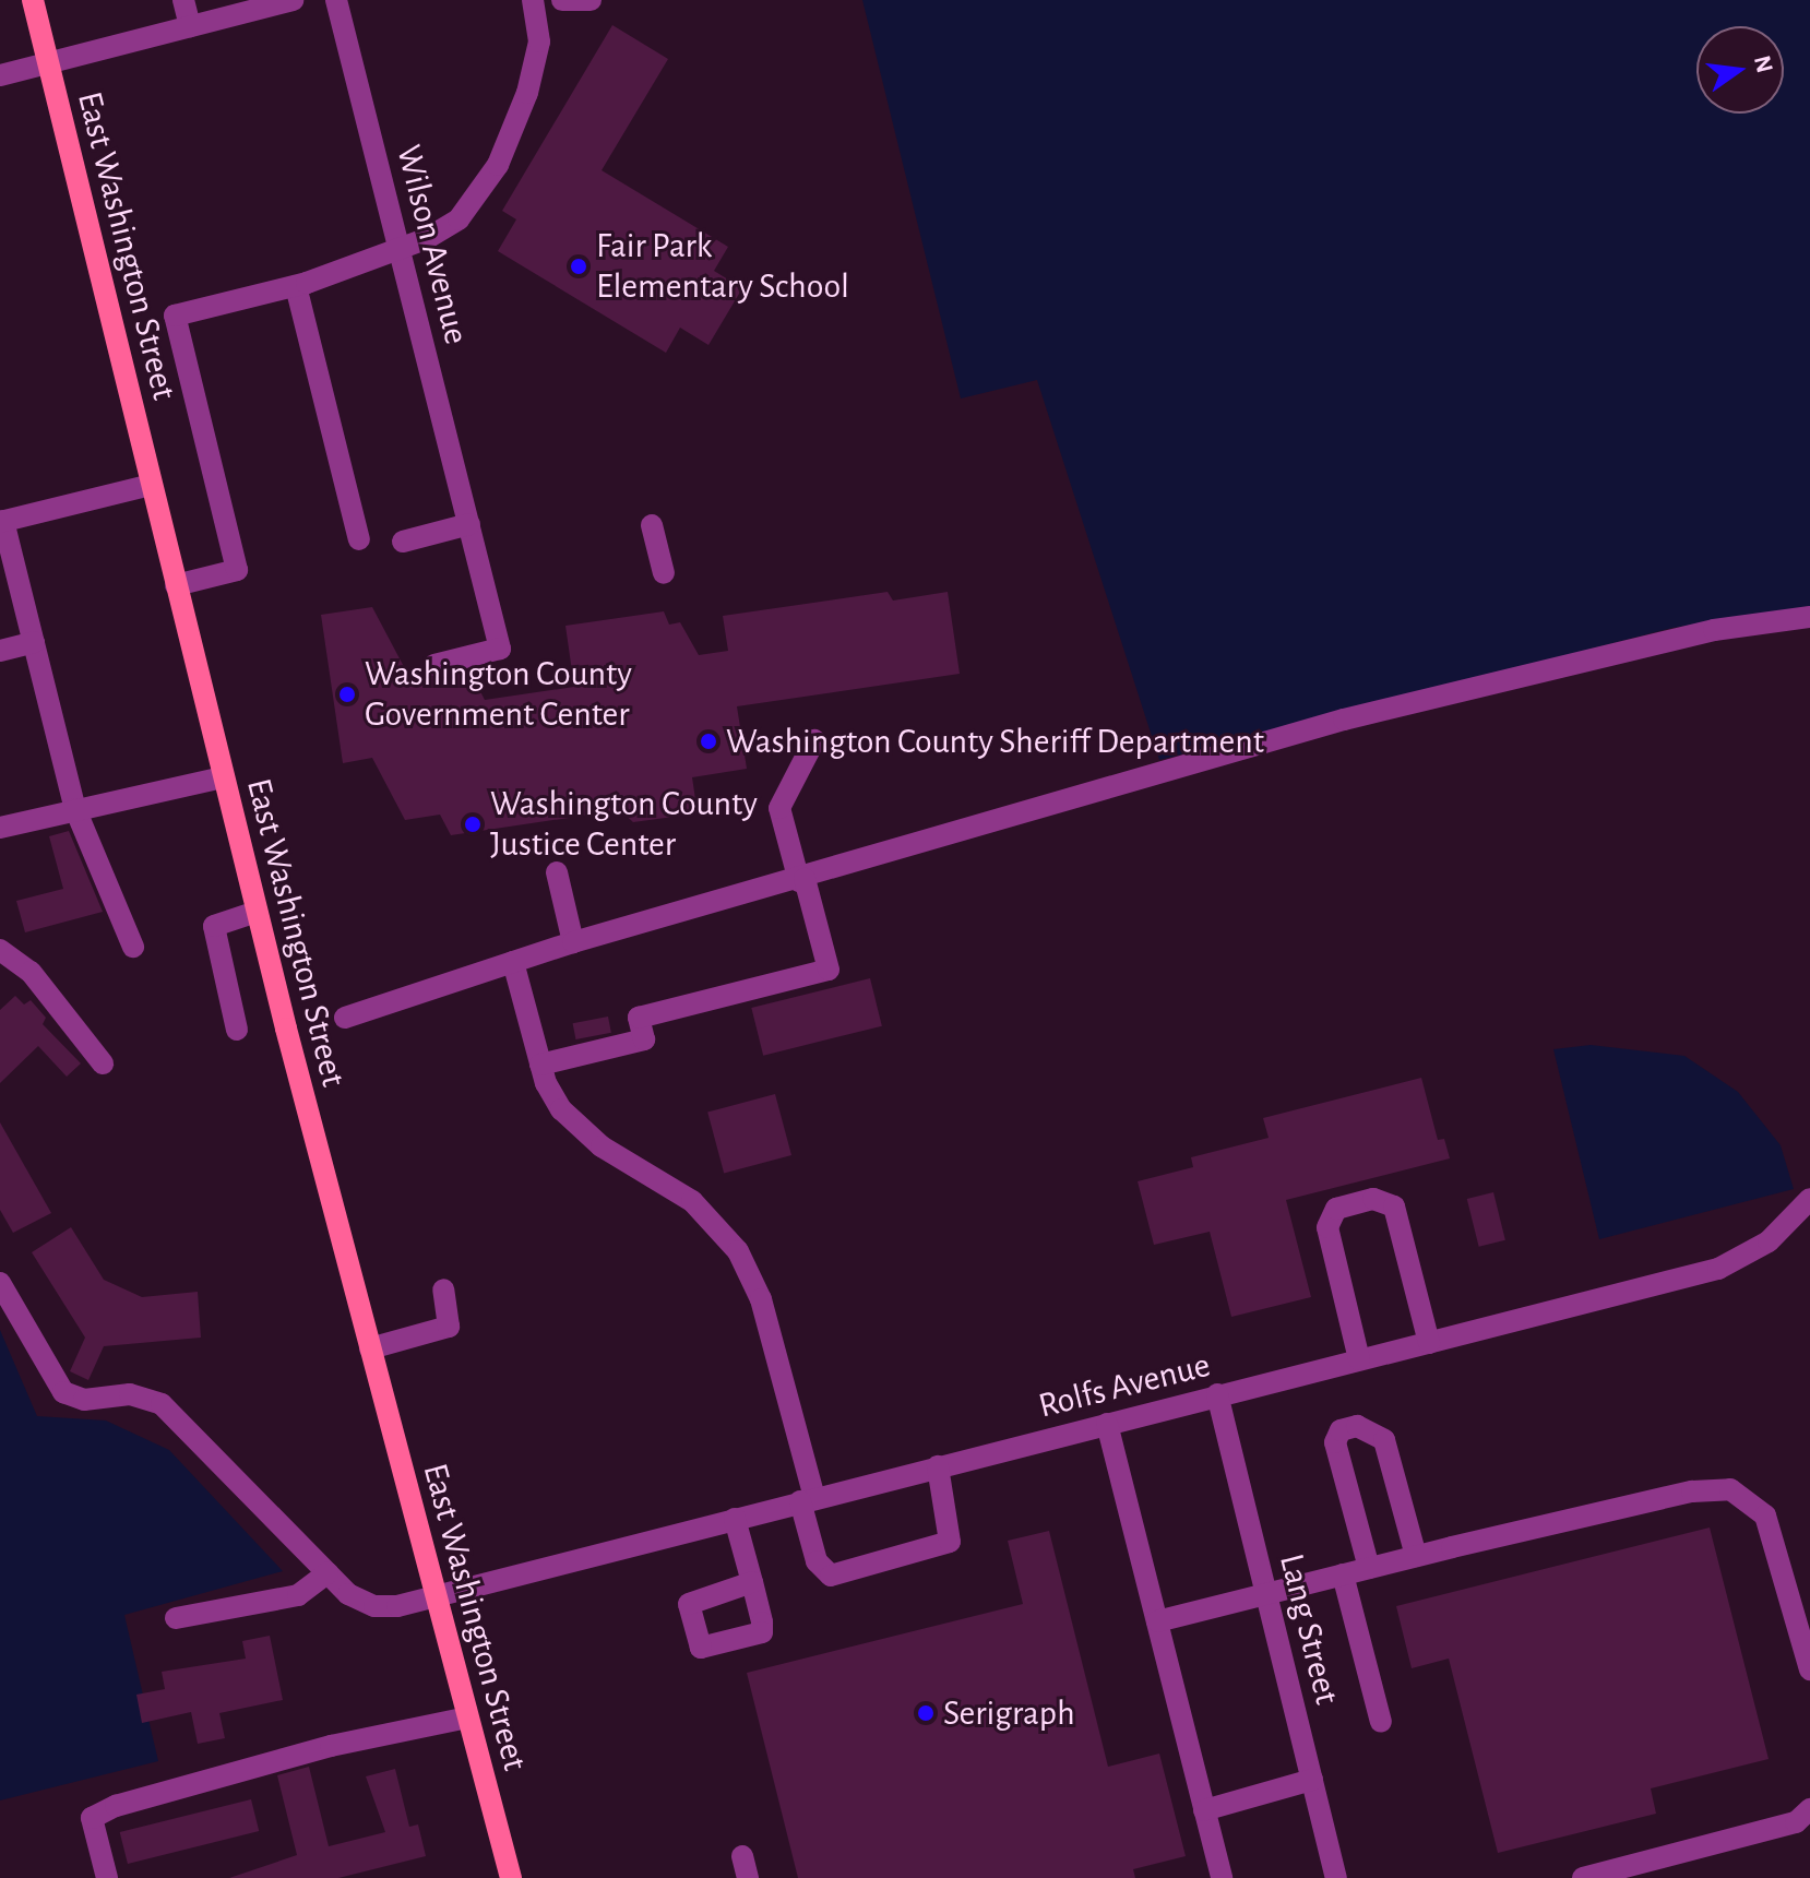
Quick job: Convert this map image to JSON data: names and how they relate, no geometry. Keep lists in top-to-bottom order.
{
  "streets": {
    "main road": ["East Washington Street"],
    "street": ["Wilson Avenue", "Rolfs Avenue", "Lang Street"]
  },
  "crossings": [
    ["East Washington Street", "Rolfs Avenue"],
    ["Rolfs Avenue", "Lang Street"]
  ],
  "places": [
    "Fair Park Elementary School",
    "Washington County Government Center",
    "Washington County Sheriff Department",
    "Washington County Justice Center",
    "Serigraph"
  ],
  "north": "right"
}
